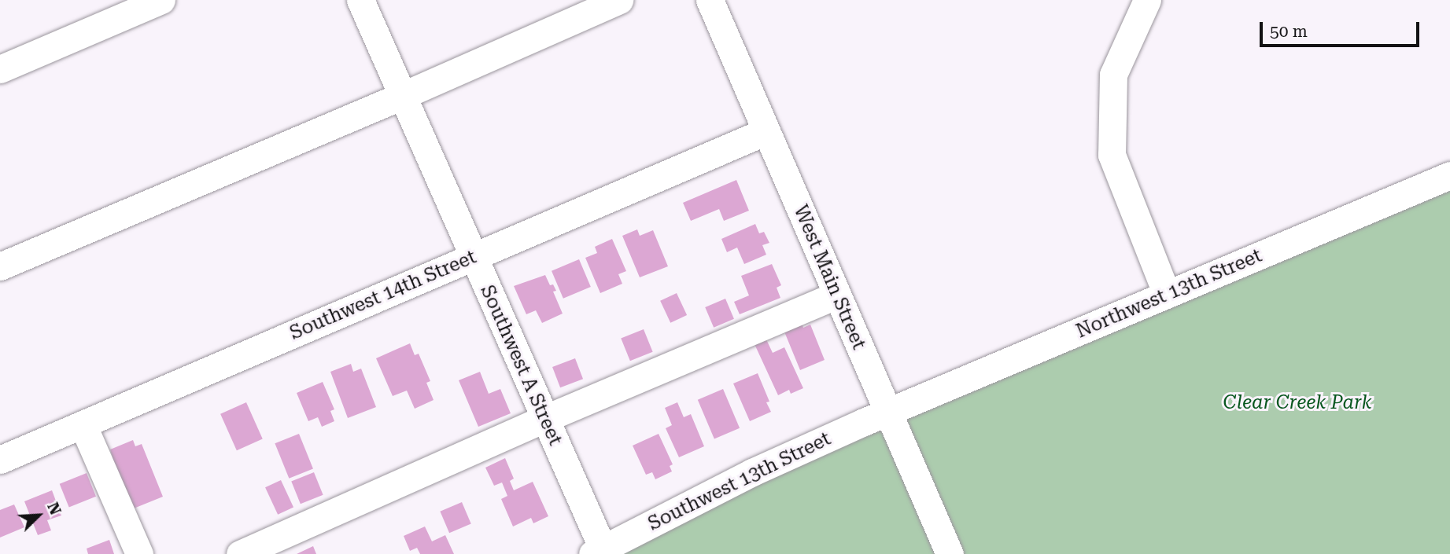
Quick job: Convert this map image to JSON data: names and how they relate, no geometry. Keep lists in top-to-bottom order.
{
  "streets": {
    "street": [
      "West Main Street",
      "Northwest 13th Street",
      "Southwest 14th Street",
      "Southwest A Street",
      "Southwest 13th Street"
    ]
  },
  "crossings": [
    ["West Main Street", "Northwest 13th Street"],
    ["West Main Street", "Southwest 14th Street"],
    ["West Main Street", "Southwest 13th Street"],
    ["Northwest 13th Street", "Southwest 13th Street"],
    ["Southwest 14th Street", "Southwest A Street"],
    ["Southwest A Street", "Southwest 13th Street"]
  ],
  "parks": ["Clear Creek Park"],
  "scale_bar": "50 m",
  "north": "top right"
}
